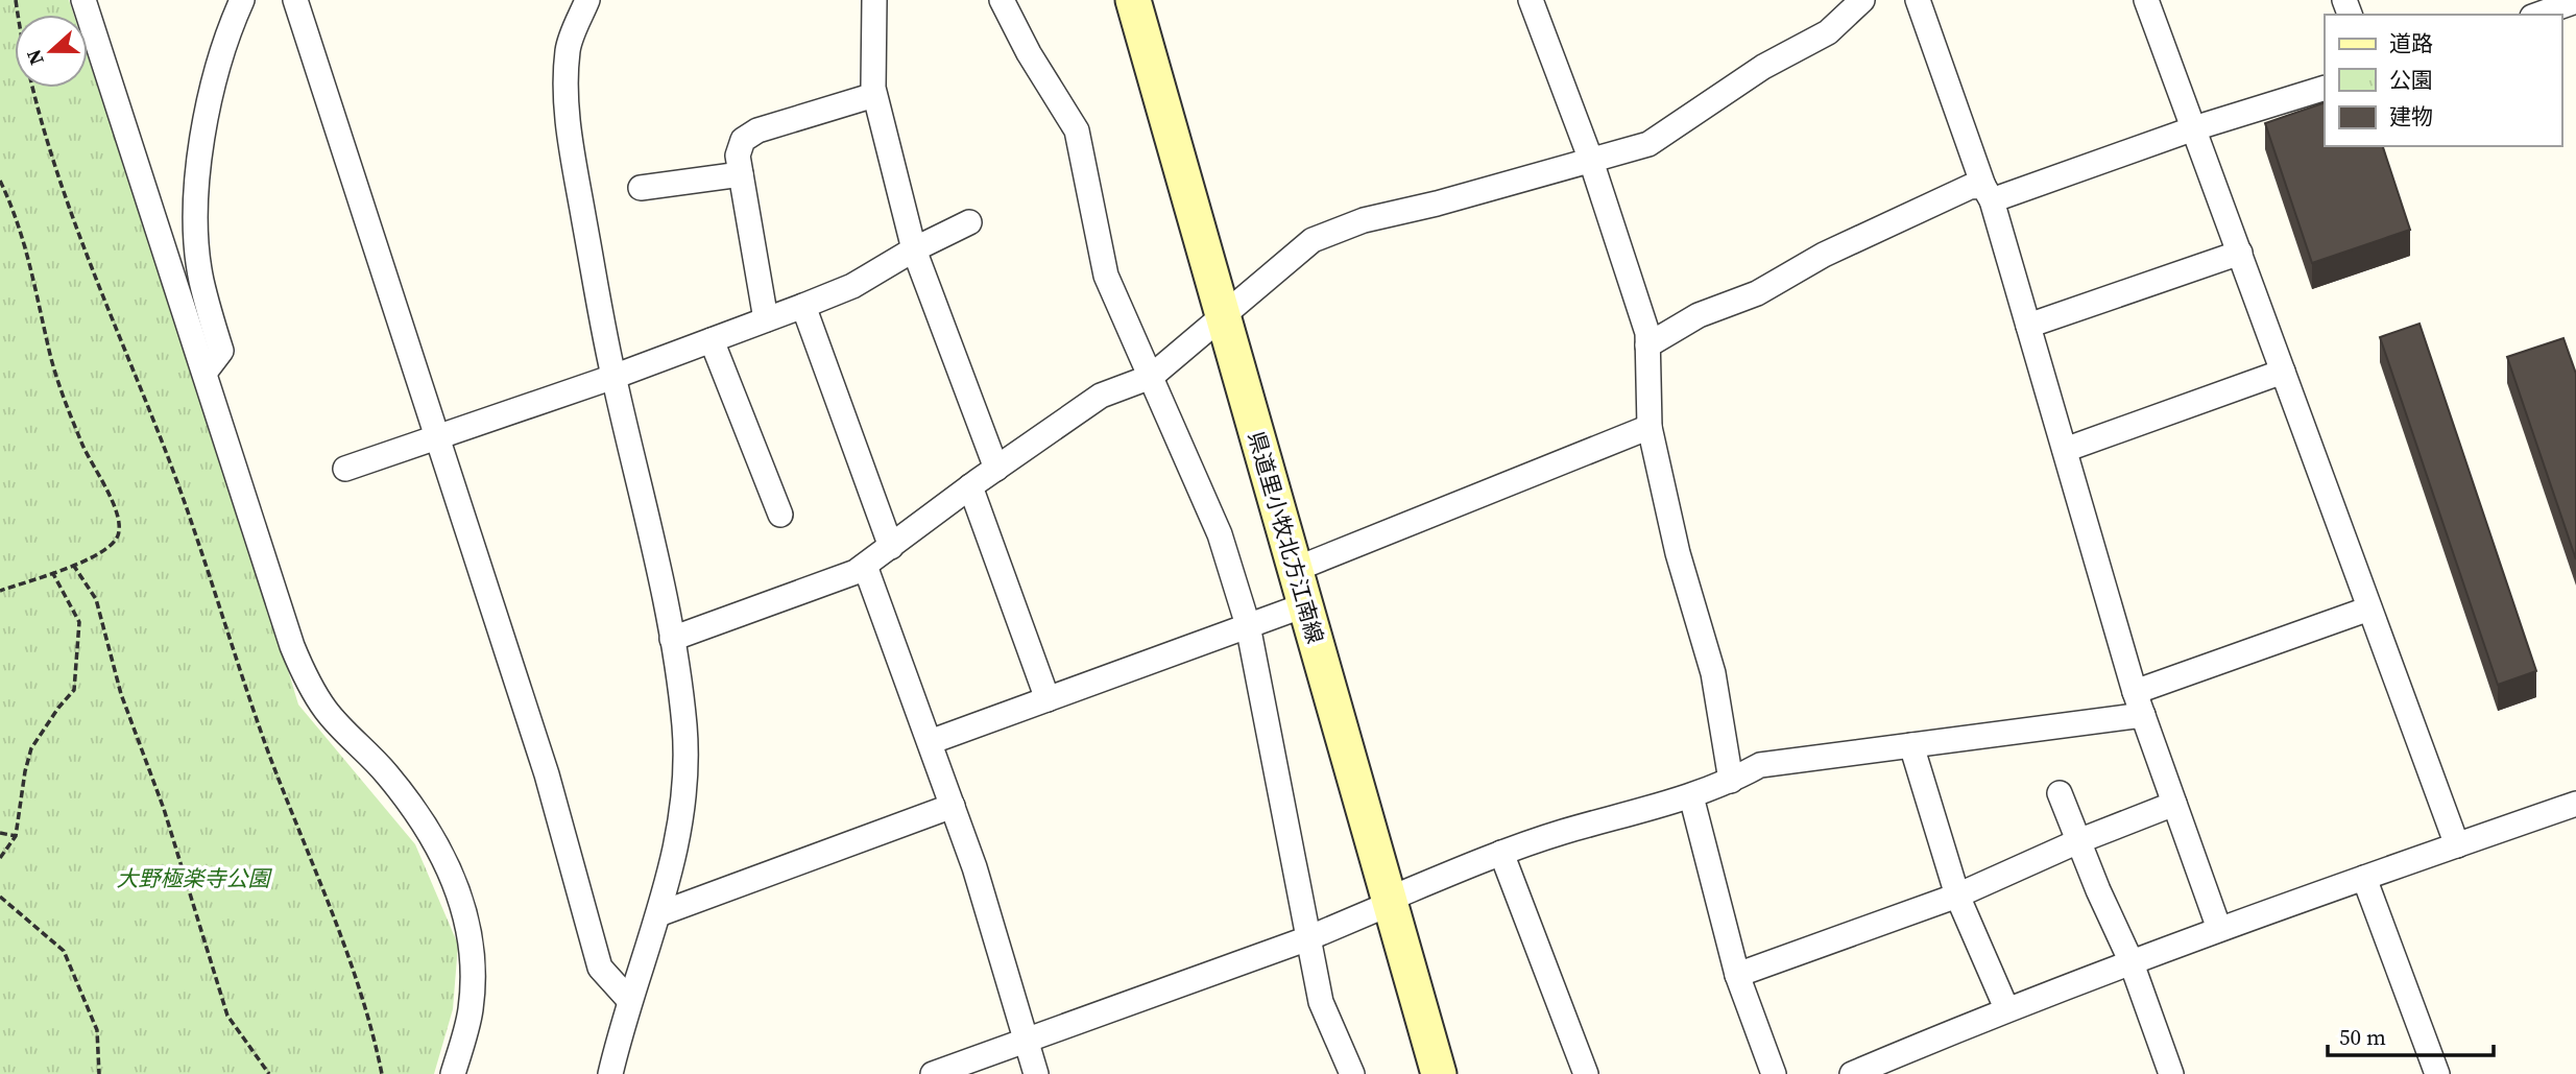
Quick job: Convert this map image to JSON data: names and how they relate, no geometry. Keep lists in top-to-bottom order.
{
  "streets": {
    "main road": ["県道里小牧北方江南線"]
  },
  "parks": ["大野極楽寺公園"],
  "legend": ["道路", "公園", "建物"],
  "scale_bar": "50 m",
  "north": "left"
}
